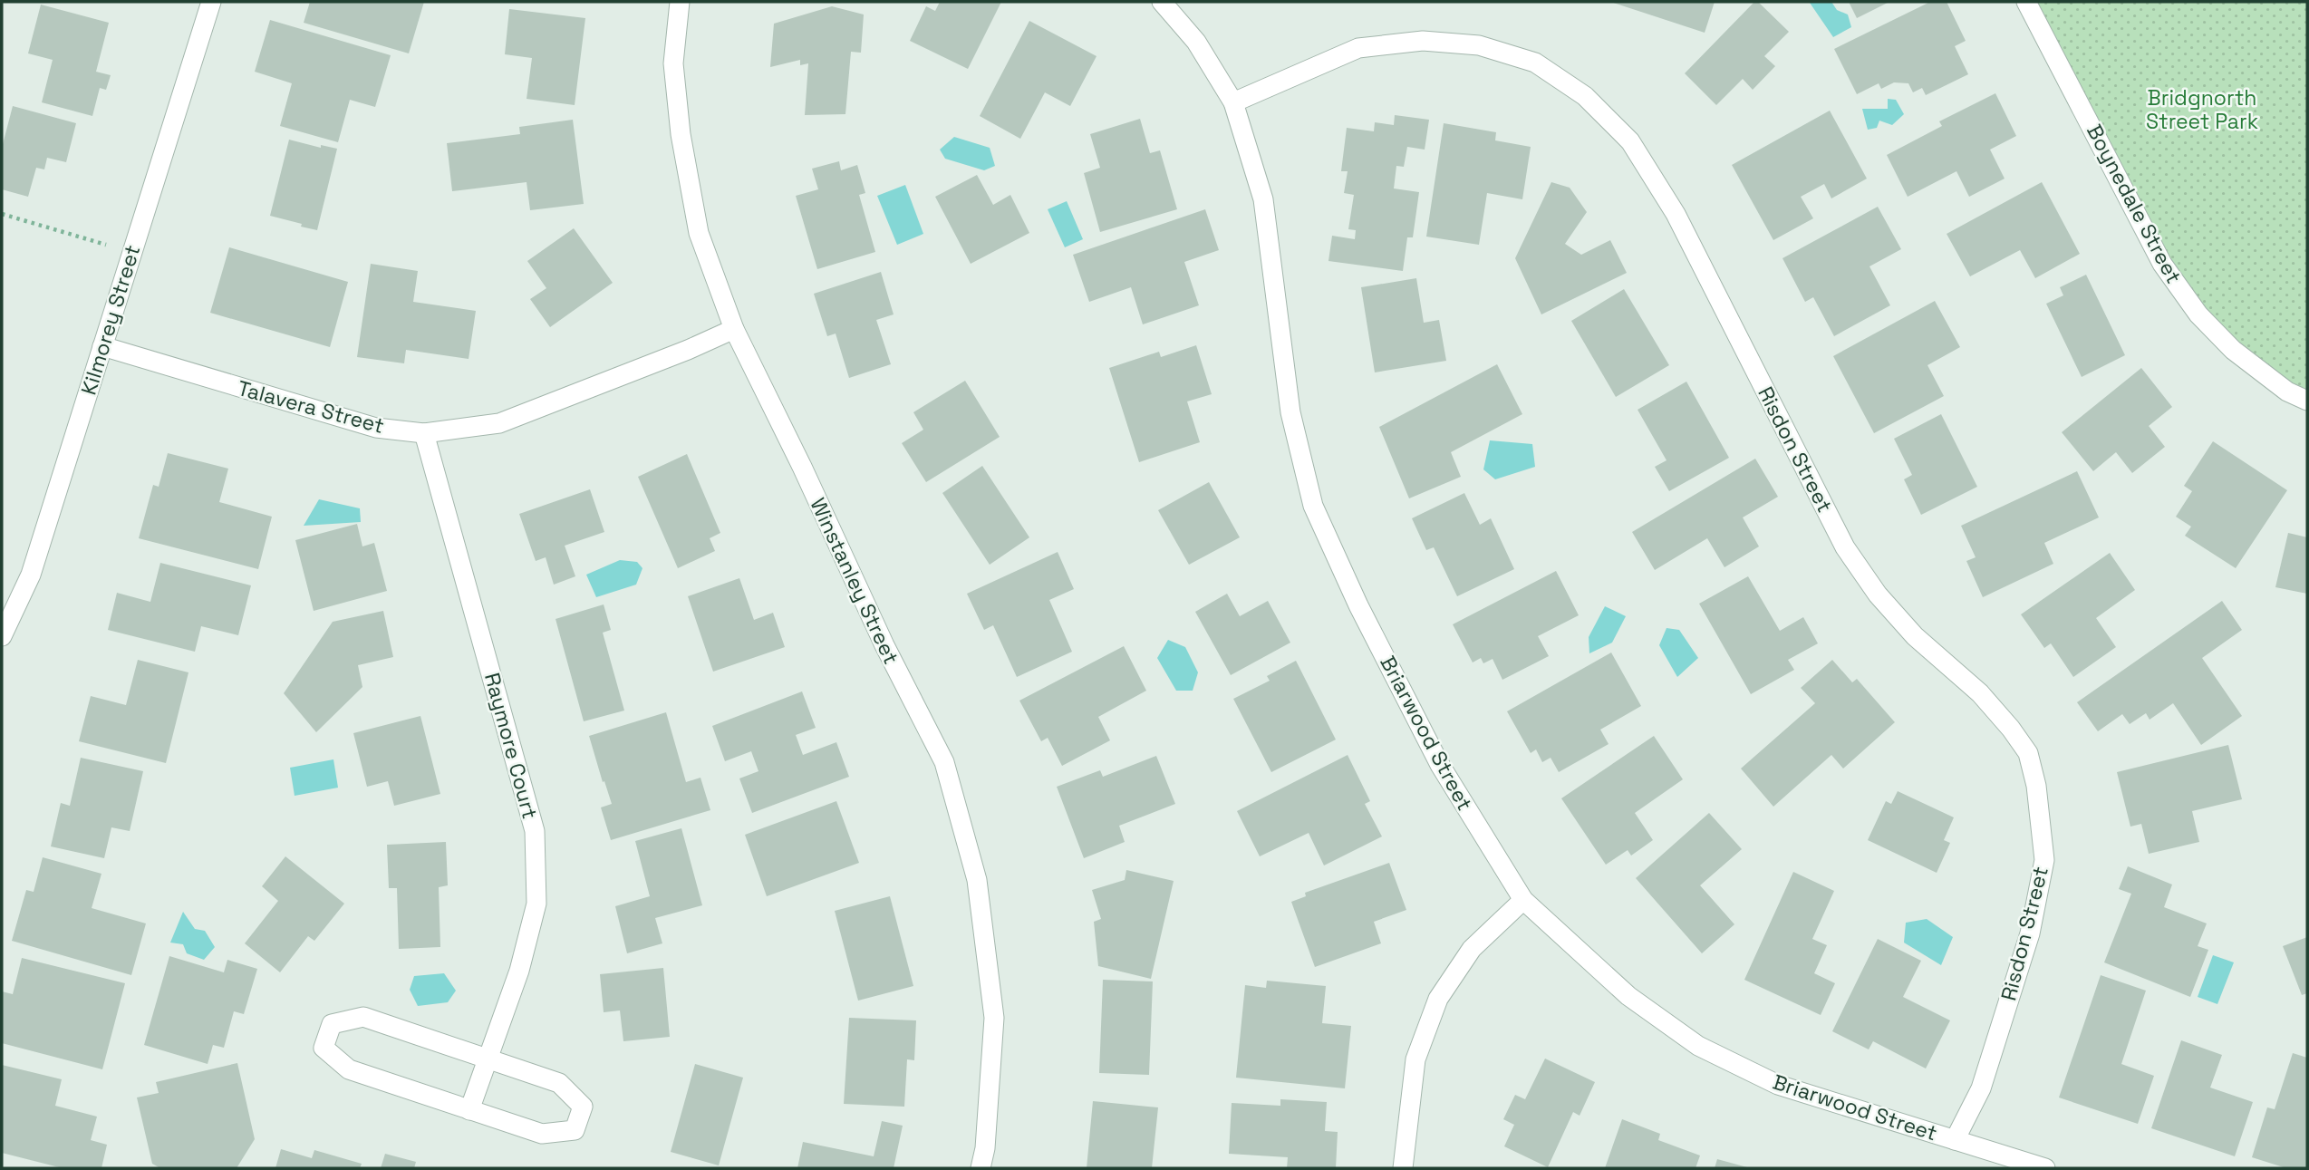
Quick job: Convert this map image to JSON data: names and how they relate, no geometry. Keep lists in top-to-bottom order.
{
  "streets": {
    "street": [
      "Boynedale Street",
      "Kilmorey Street",
      "Talavera Street",
      "Risdon Street",
      "Winstanley Street",
      "Briarwood Street",
      "Raymore Court"
    ]
  },
  "crossings": [
    ["Kilmorey Street", "Talavera Street"],
    ["Talavera Street", "Winstanley Street"],
    ["Talavera Street", "Raymore Court"],
    ["Risdon Street", "Briarwood Street"]
  ],
  "parks": ["Bridgnorth Street Park"]
}
